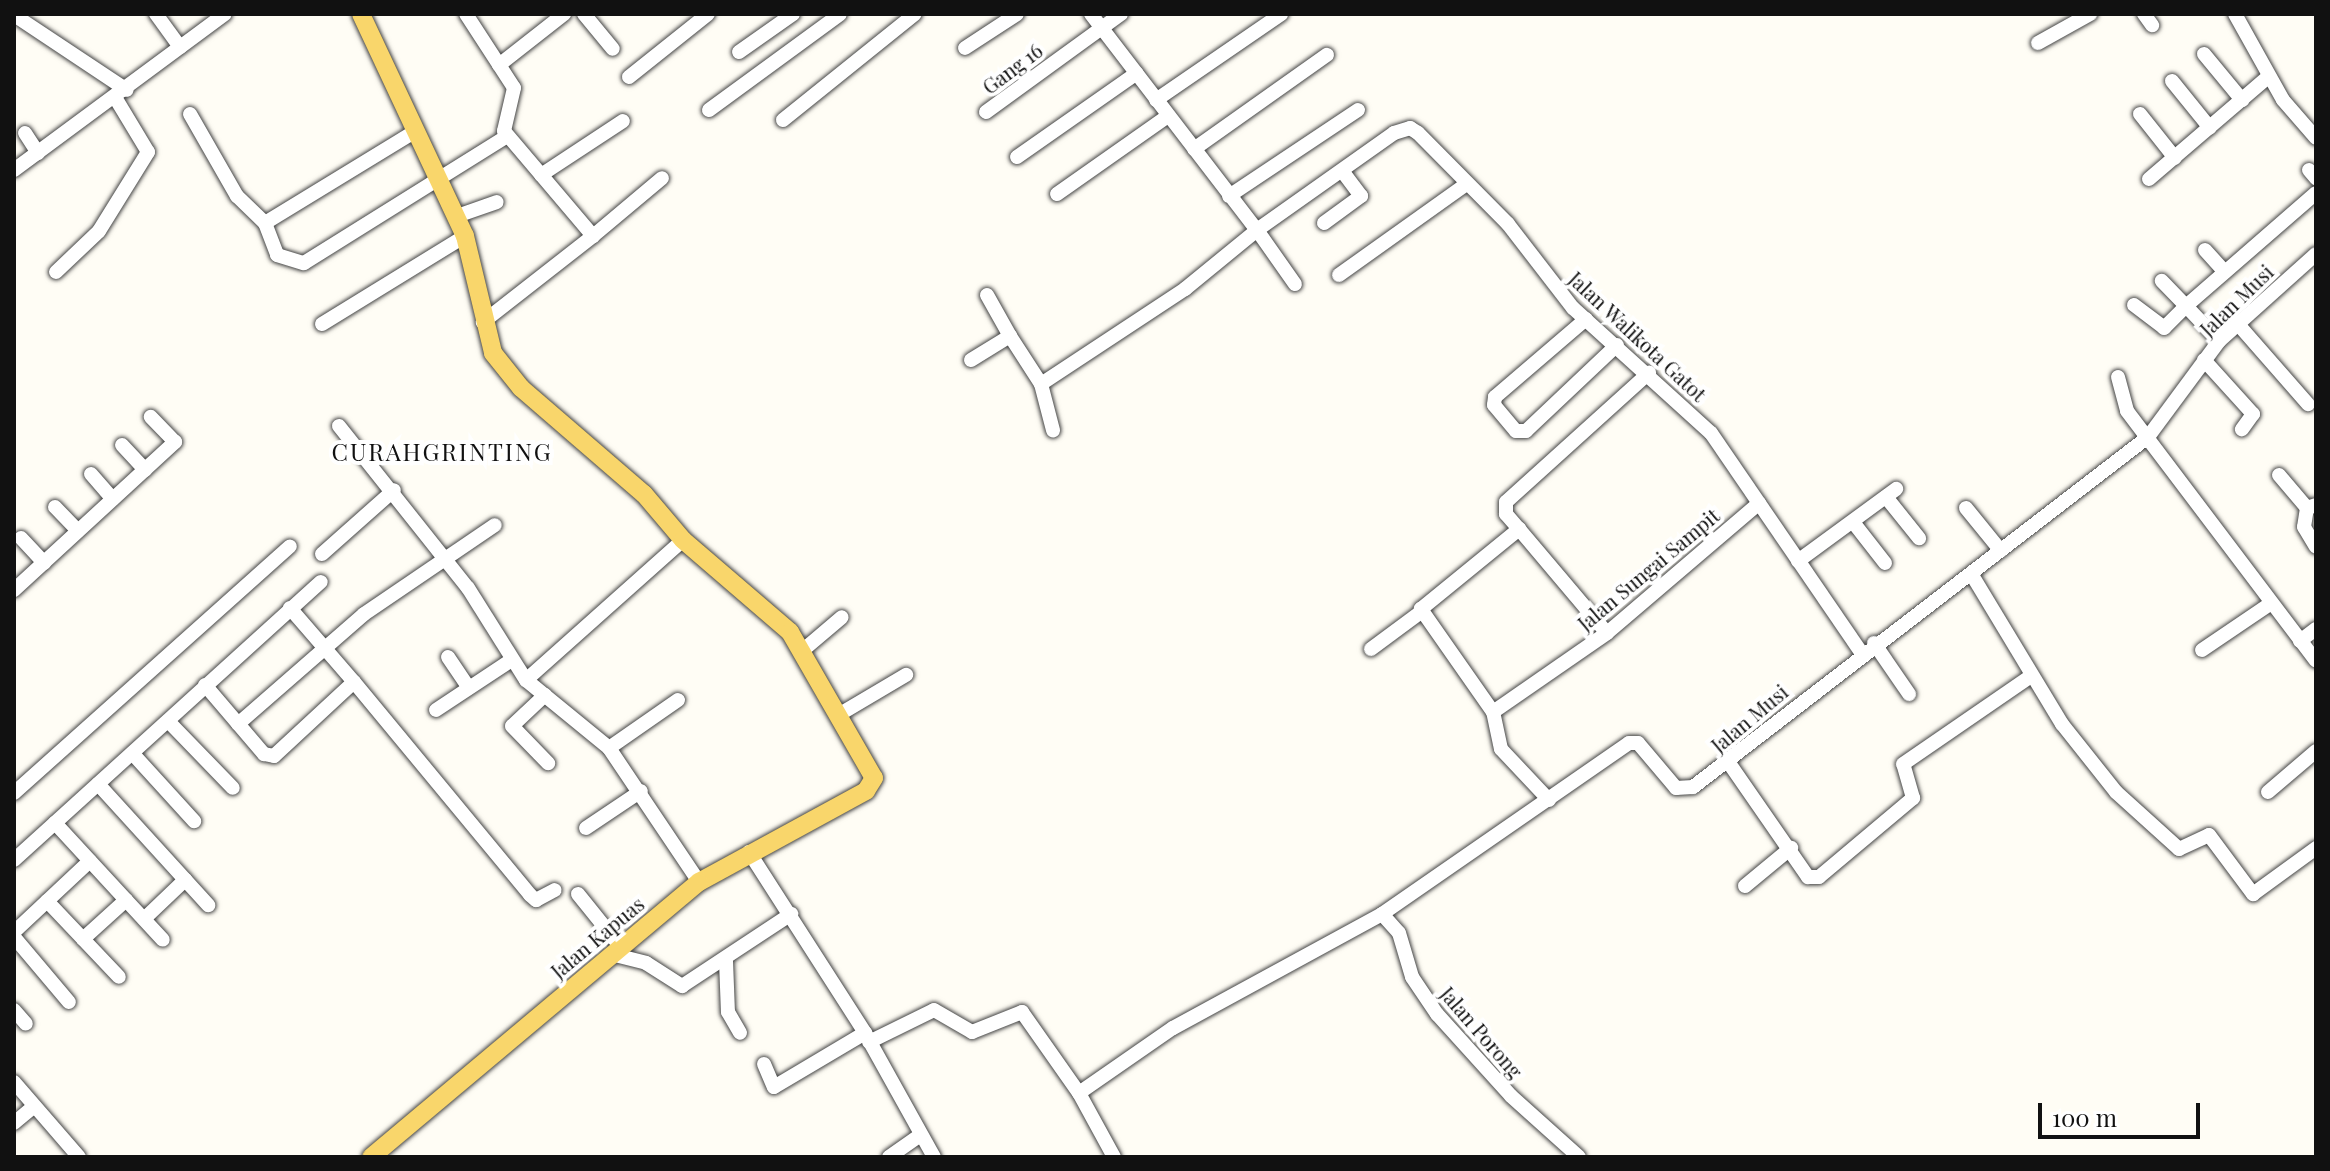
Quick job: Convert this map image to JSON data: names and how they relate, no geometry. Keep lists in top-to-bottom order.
{
  "streets": {
    "main road": ["Jalan Kapuas"],
    "street": [
      "Gang 16",
      "Jalan Musi",
      "Jalan Walikota Gatot",
      "Jalan Sungai Sampit",
      "Jalan Porong"
    ]
  },
  "crossings": [
    ["Jalan Musi", "Jalan Walikota Gatot"],
    ["Jalan Musi", "Jalan Porong"],
    ["Jalan Walikota Gatot", "Jalan Sungai Sampit"]
  ],
  "districts": ["CURAHGRINTING"],
  "scale_bar": "100 m"
}
